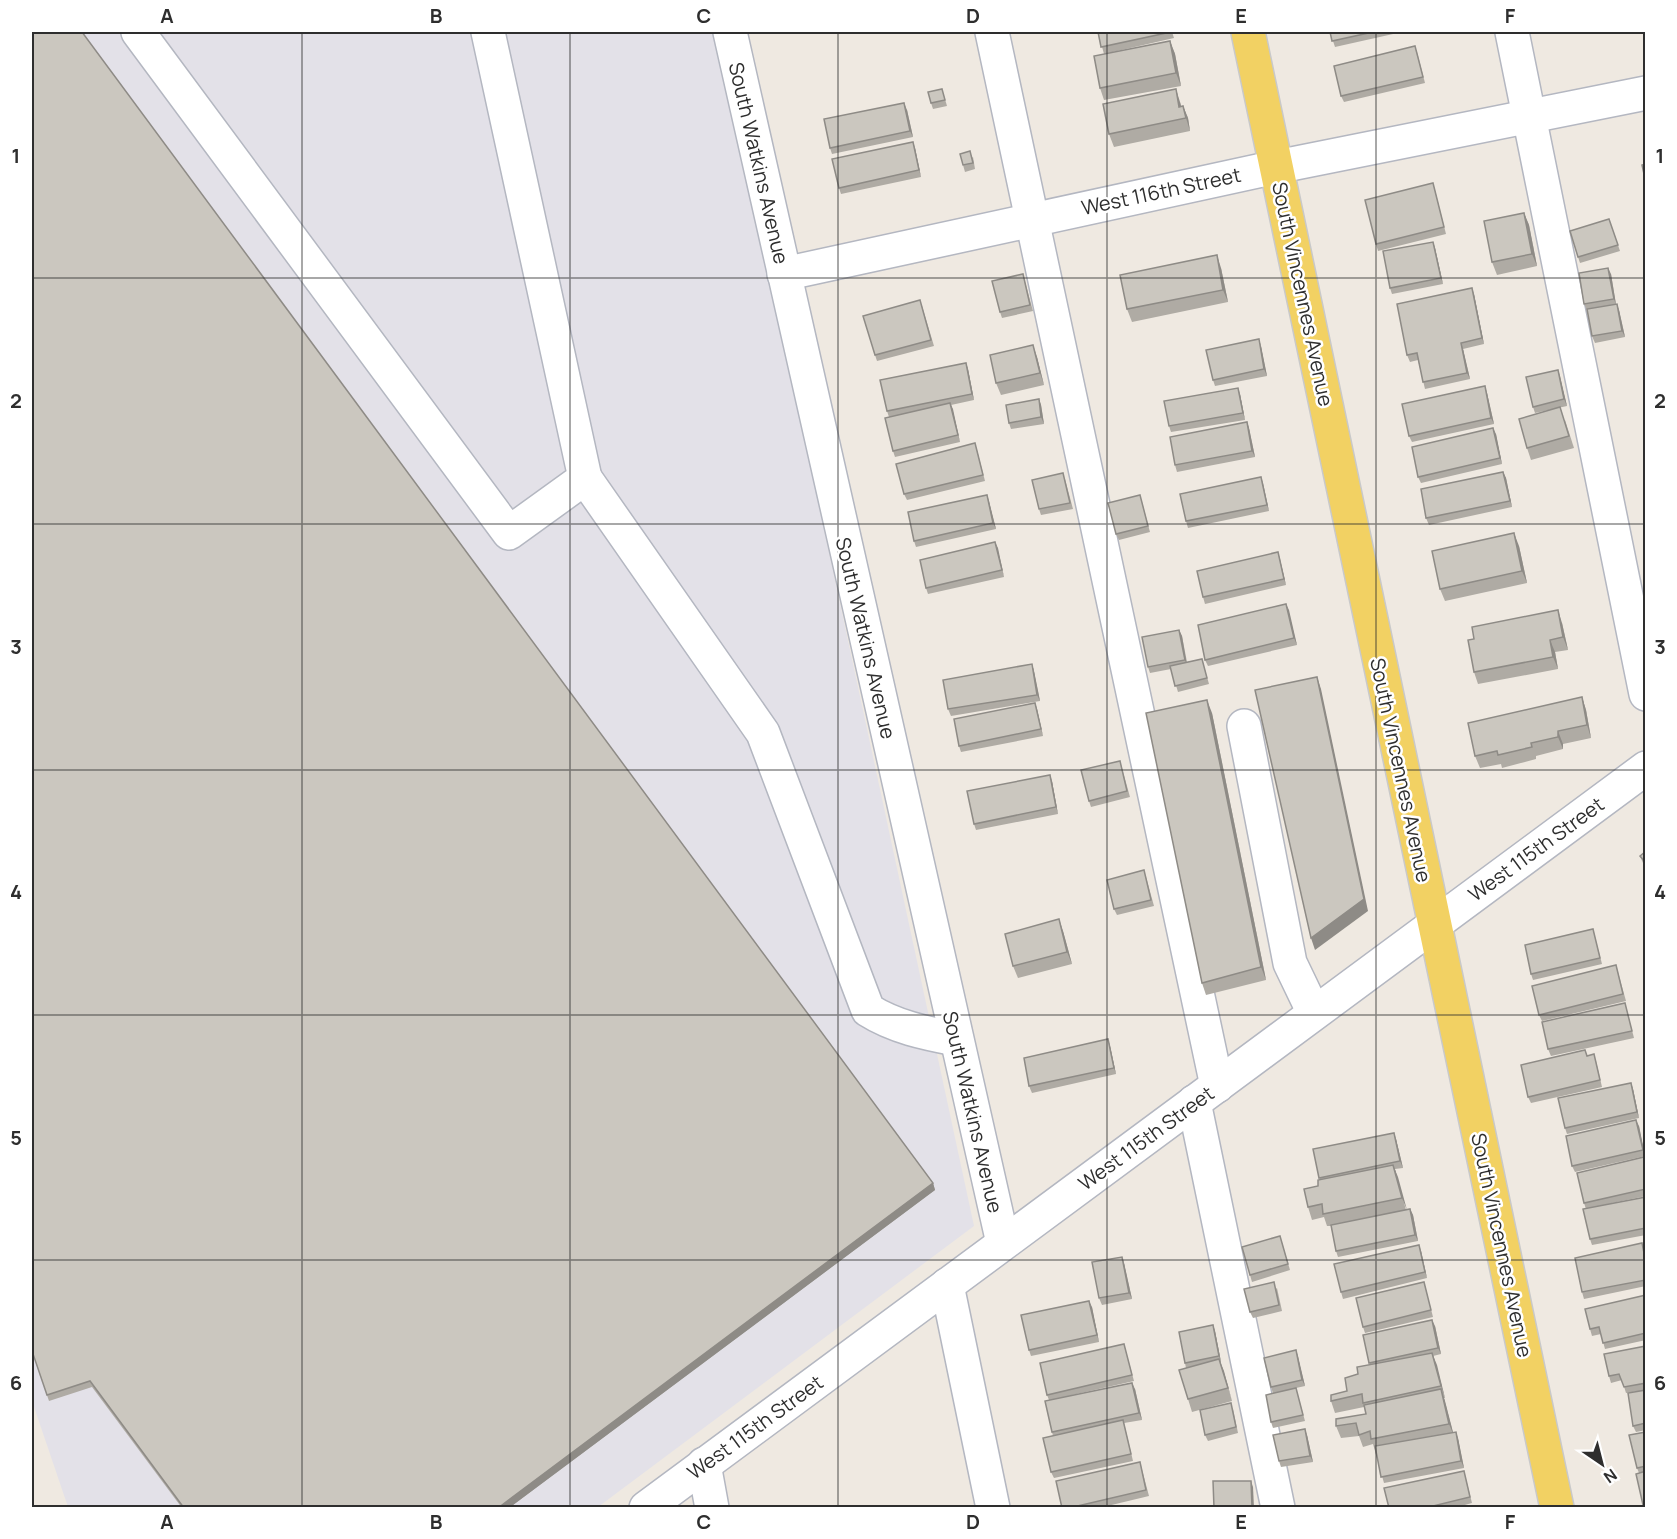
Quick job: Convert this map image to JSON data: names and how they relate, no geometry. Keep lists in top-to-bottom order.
{
  "streets": {
    "main road": ["South Vincennes Avenue"],
    "street": ["South Watkins Avenue", "West 116th Street", "West 115th Street"]
  },
  "crossings": [
    ["South Watkins Avenue", "West 116th Street"],
    ["South Watkins Avenue", "West 115th Street"],
    ["West 116th Street", "South Vincennes Avenue"],
    ["South Vincennes Avenue", "West 115th Street"]
  ],
  "north": "bottom right",
  "grid": {
    "columns": [
      "A",
      "B",
      "C",
      "D",
      "E",
      "F"
    ],
    "rows": [
      "1",
      "2",
      "3",
      "4",
      "5",
      "6"
    ]
  }
}
